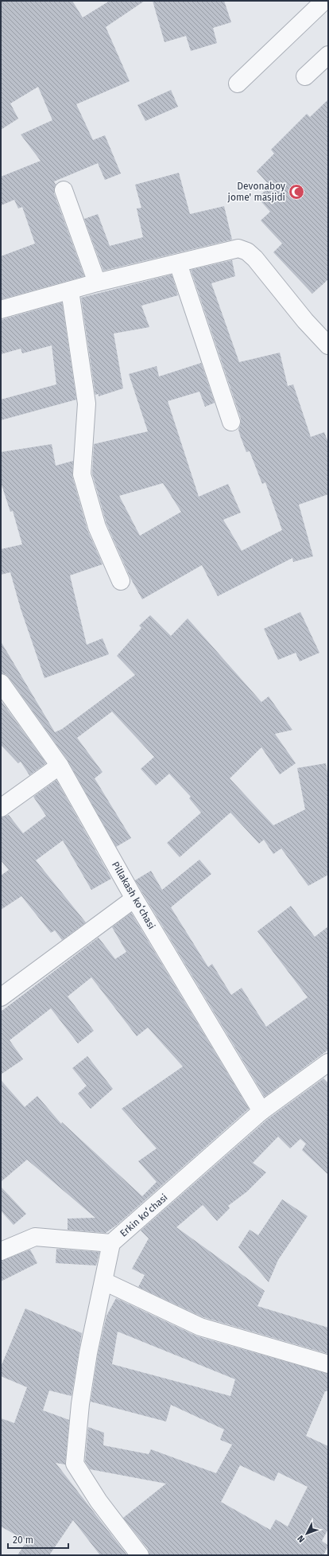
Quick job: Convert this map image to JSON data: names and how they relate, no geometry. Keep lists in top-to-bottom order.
{
  "streets": {
    "street": ["Pillakash koʻchasi", "Erkin koʻchasi"]
  },
  "crossings": [
    ["Pillakash koʻchasi", "Erkin koʻchasi"]
  ],
  "places": {
    "mosque": ["Devonaboy jome' masjidi"]
  },
  "scale_bar": "20 m",
  "north": "bottom left"
}
